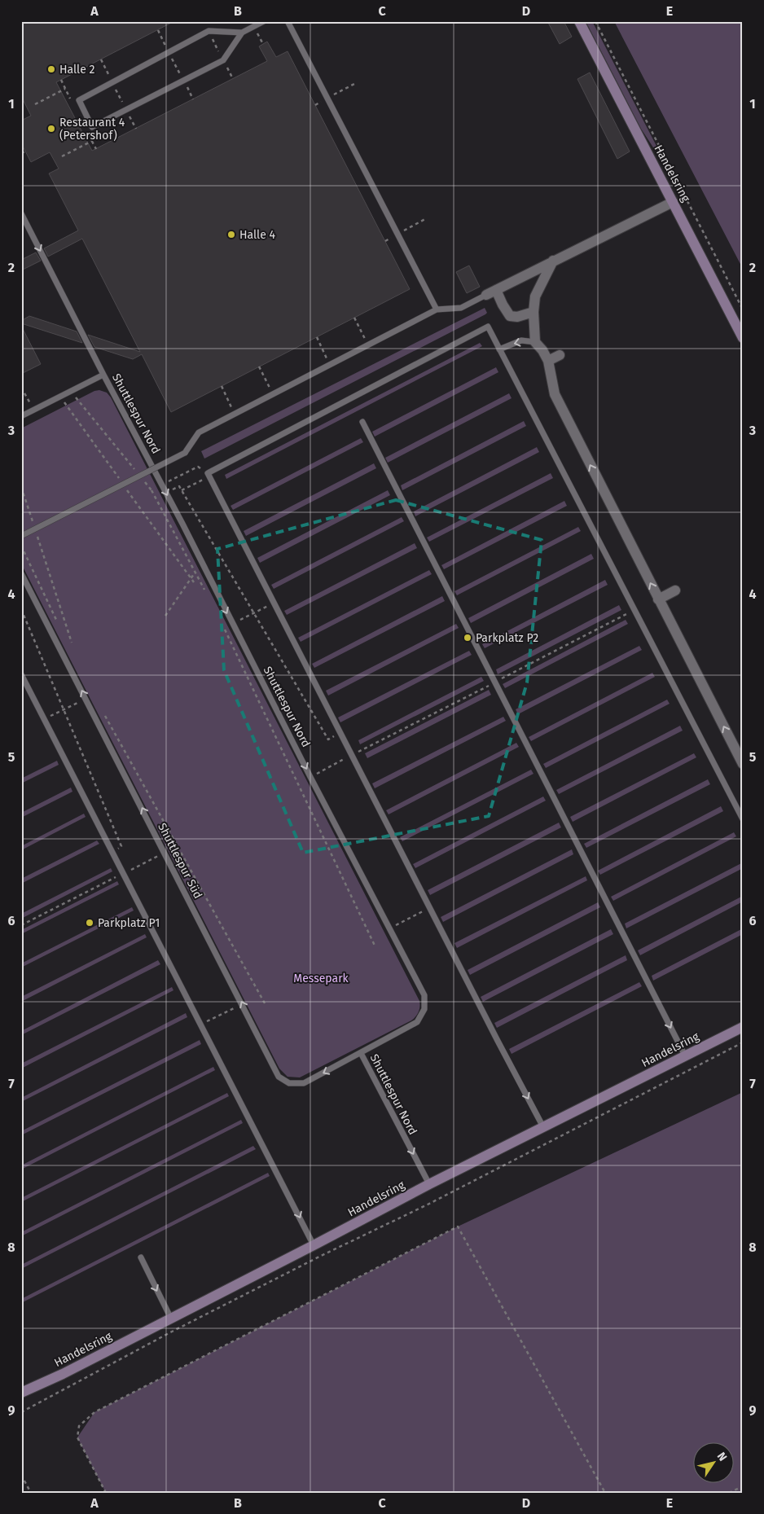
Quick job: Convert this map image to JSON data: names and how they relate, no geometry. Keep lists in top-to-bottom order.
{
  "streets": {
    "main road": ["Handelsring"],
    "lane": ["Shuttlespur Nord", "Shuttlespur Süd"]
  },
  "crossings": [
    ["Handelsring", "Shuttlespur Nord"],
    ["Shuttlespur Nord", "Shuttlespur Süd"]
  ],
  "parks": ["Messepark"],
  "places": [
    "Halle 2",
    "Restaurant 4 (Petershof)",
    "Halle 4",
    "Parkplatz P2",
    "Parkplatz P1"
  ],
  "north": "top right",
  "grid": {
    "columns": [
      "A",
      "B",
      "C",
      "D",
      "E"
    ],
    "rows": [
      "1",
      "2",
      "3",
      "4",
      "5",
      "6",
      "7",
      "8",
      "9"
    ]
  }
}
